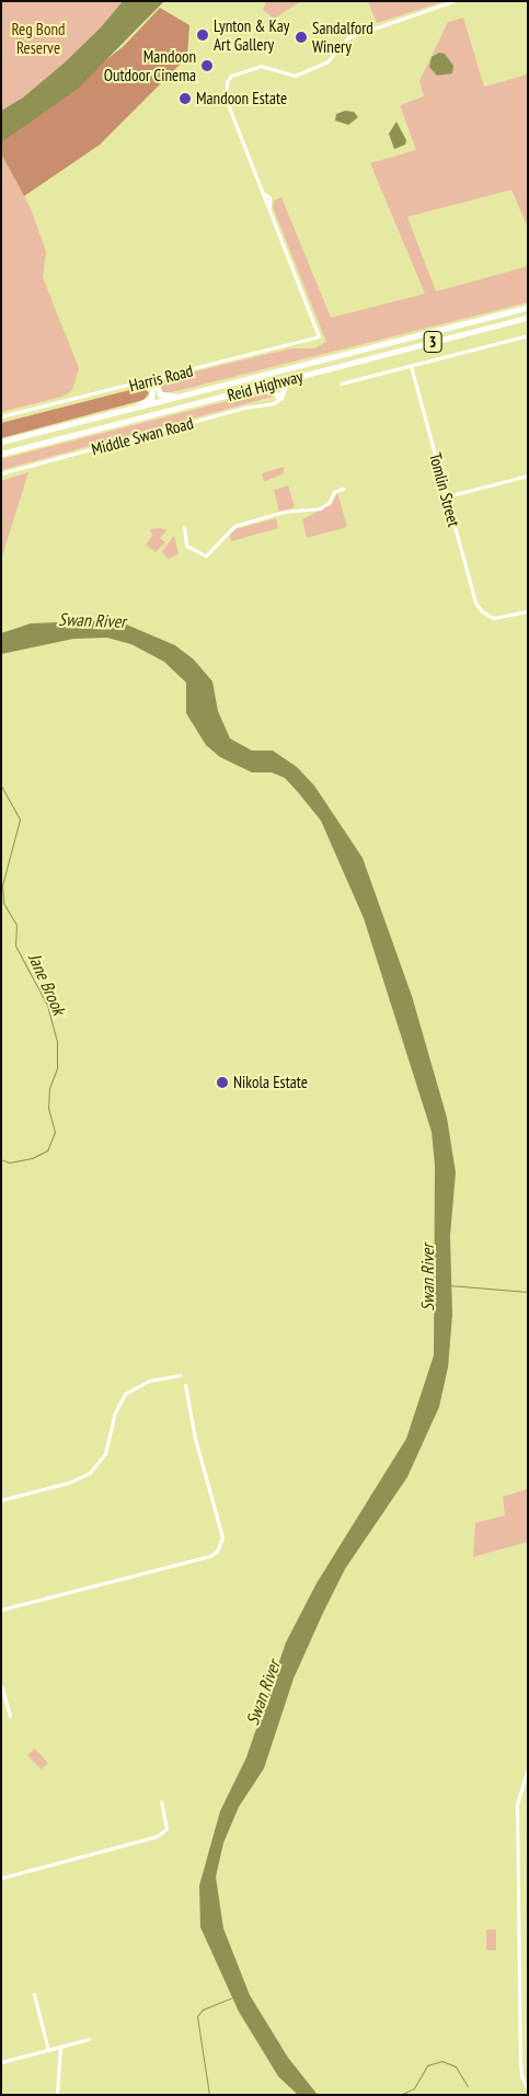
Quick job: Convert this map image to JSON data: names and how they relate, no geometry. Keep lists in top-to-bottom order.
{
  "streets": {
    "highway": ["3", "Reid Highway"],
    "street": ["Harris Road", "Middle Swan Road", "Tomlin Street"]
  },
  "water": ["Swan River", "Jane Brook"],
  "parks": ["Reg Bond Reserve"],
  "places": [
    "Lynton & Kay Art Gallery",
    "Sandalford Winery",
    "Mandoon Outdoor Cinema",
    "Mandoon Estate",
    "Nikola Estate"
  ]
}
